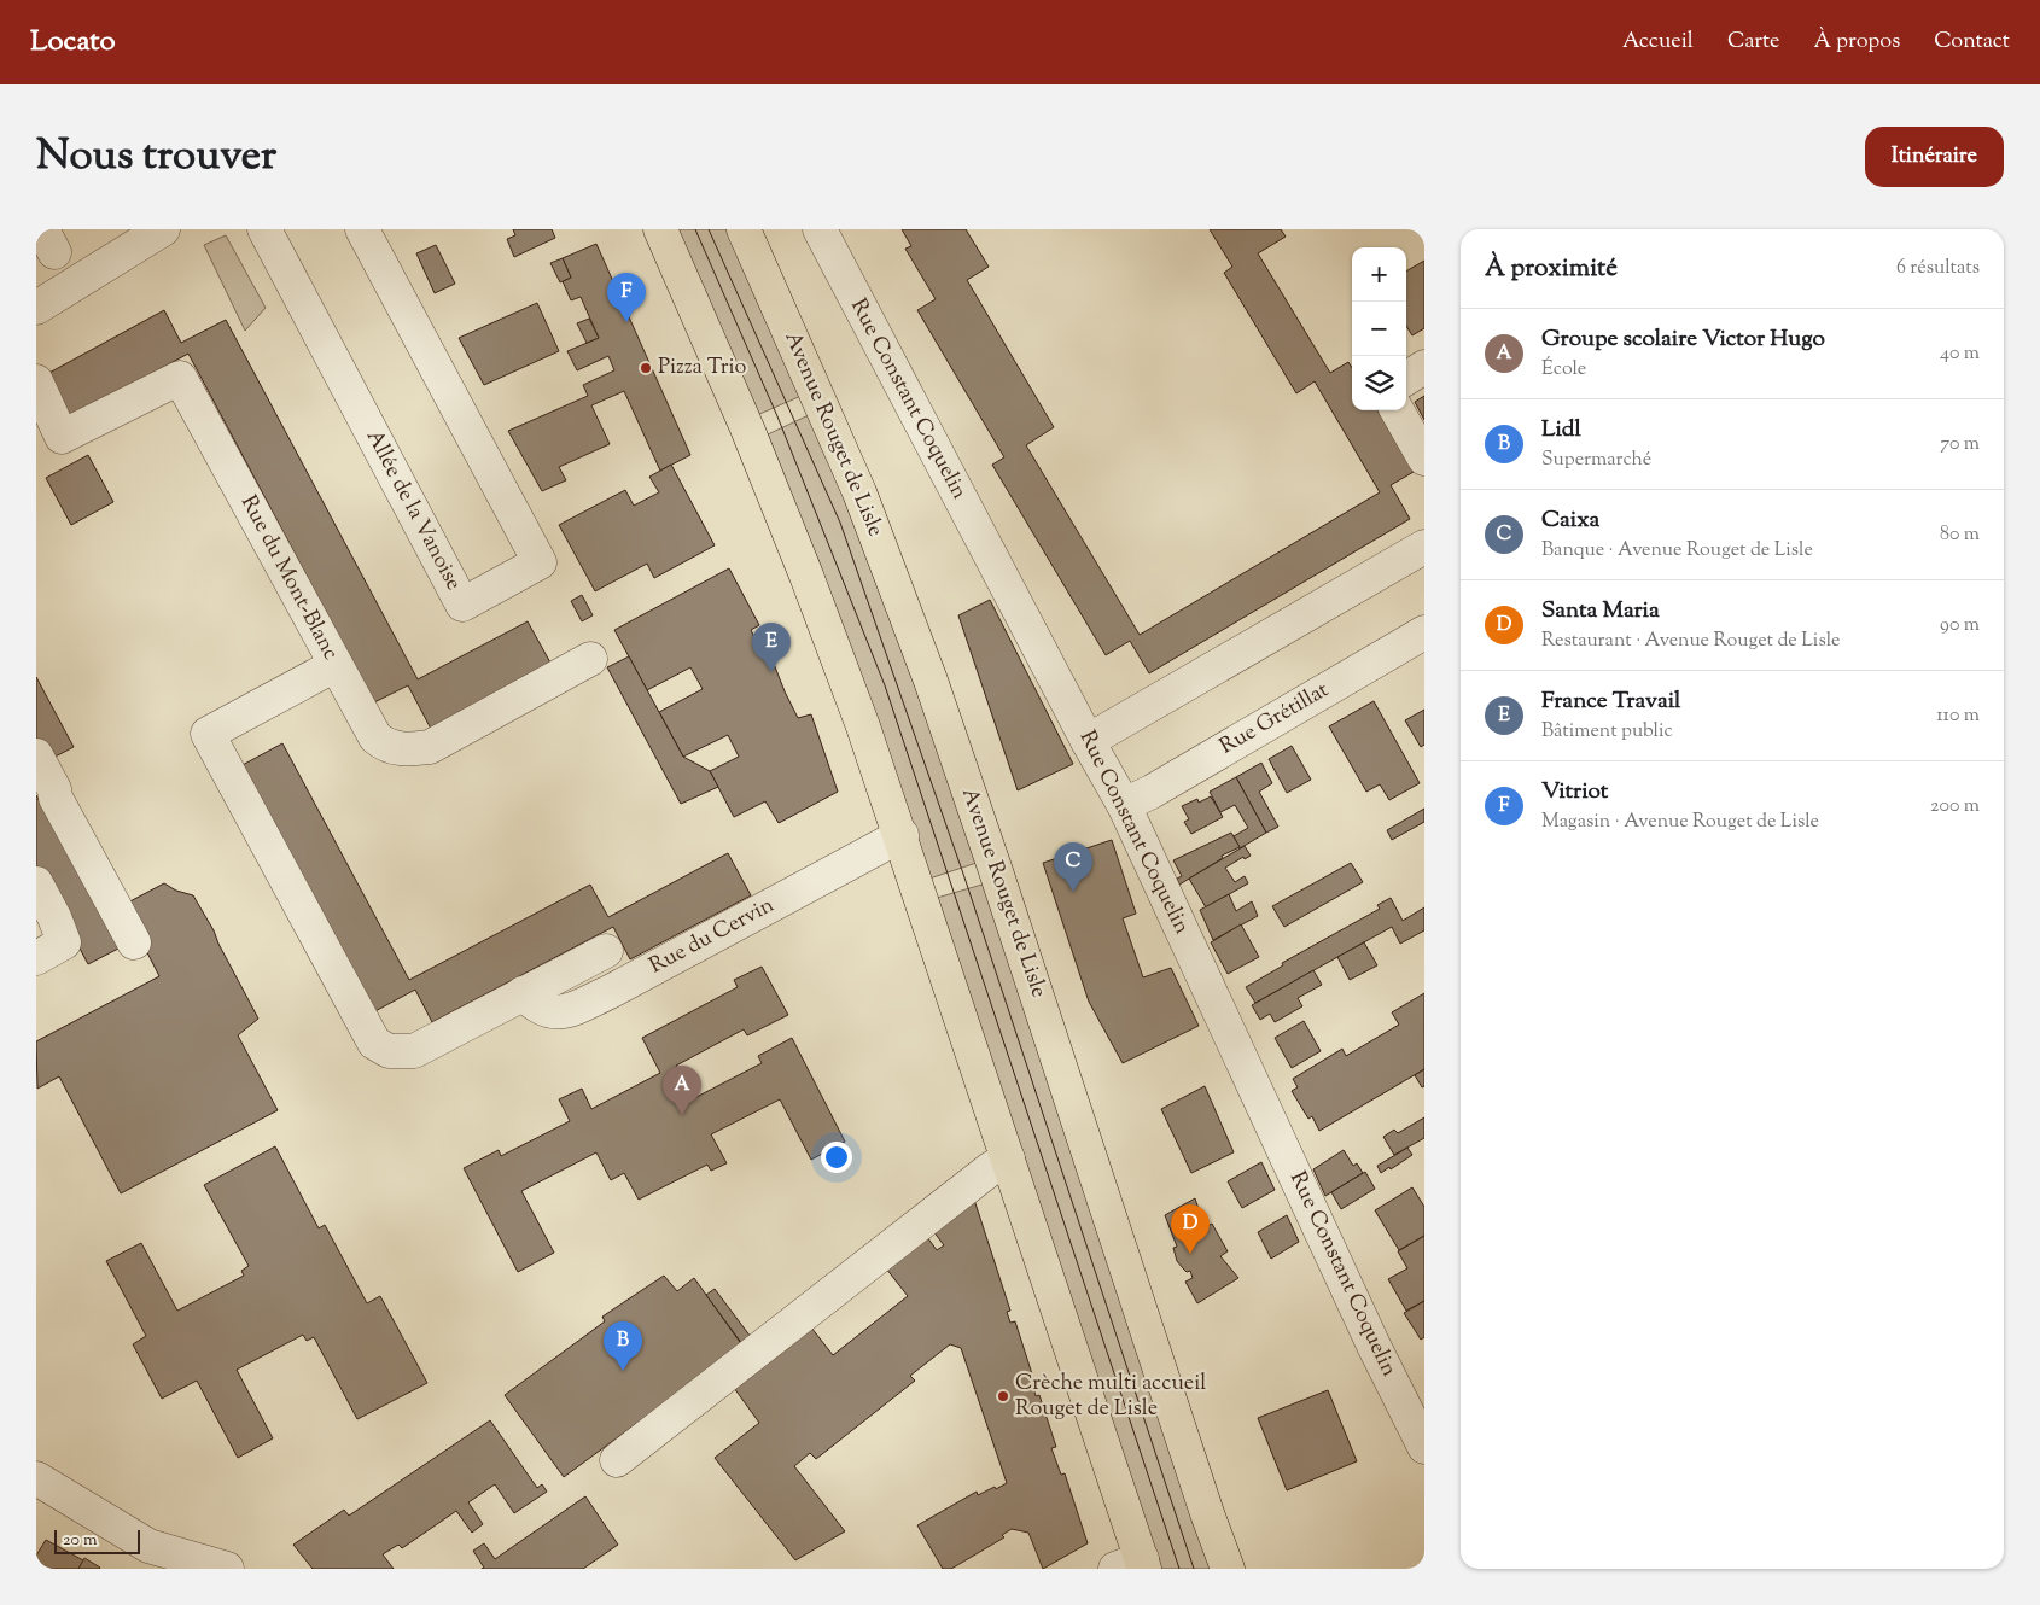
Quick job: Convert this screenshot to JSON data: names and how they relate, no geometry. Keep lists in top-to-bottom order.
{
  "streets": {
    "main road": ["Avenue Rouget de Lisle"],
    "street": [
      "Rue Constant Coquelin",
      "Allée de la Vanoise",
      "Rue du Mont-Blanc",
      "Rue Grétillat",
      "Rue du Cervin"
    ]
  },
  "crossings": [
    ["Rue Constant Coquelin", "Rue Grétillat"]
  ],
  "places": ["Pizza Trio", "Crèche multi accueil Rouget de Lisle"],
  "scale_bar": "20 m",
  "page": {
    "header": "Locato",
    "nav": [
      "Accueil",
      "Carte",
      "À propos",
      "Contact"
    ],
    "title": "Nous trouver",
    "buttons": "Itinéraire",
    "heading": ["À proximité", "6 résultats"],
    "map_buttons": ["+", "−"],
    "pins": [
      "F",
      "E",
      "C",
      "A",
      "D",
      "B"
    ],
    "list": [
      {
        "mark": "A",
        "name": "Groupe scolaire Victor Hugo",
        "note": "École",
        "value": "40 m"
      },
      {
        "mark": "B",
        "name": "Lidl",
        "note": "Supermarché",
        "value": "70 m"
      },
      {
        "mark": "C",
        "name": "Caixa",
        "note": "Banque · Avenue Rouget de Lisle",
        "value": "80 m"
      },
      {
        "mark": "D",
        "name": "Santa Maria",
        "note": "Restaurant · Avenue Rouget de Lisle",
        "value": "90 m"
      },
      {
        "mark": "E",
        "name": "France Travail",
        "note": "Bâtiment public",
        "value": "110 m"
      },
      {
        "mark": "F",
        "name": "Vitriot",
        "note": "Magasin · Avenue Rouget de Lisle",
        "value": "200 m"
      }
    ],
    "scale": "20 m"
  }
}
